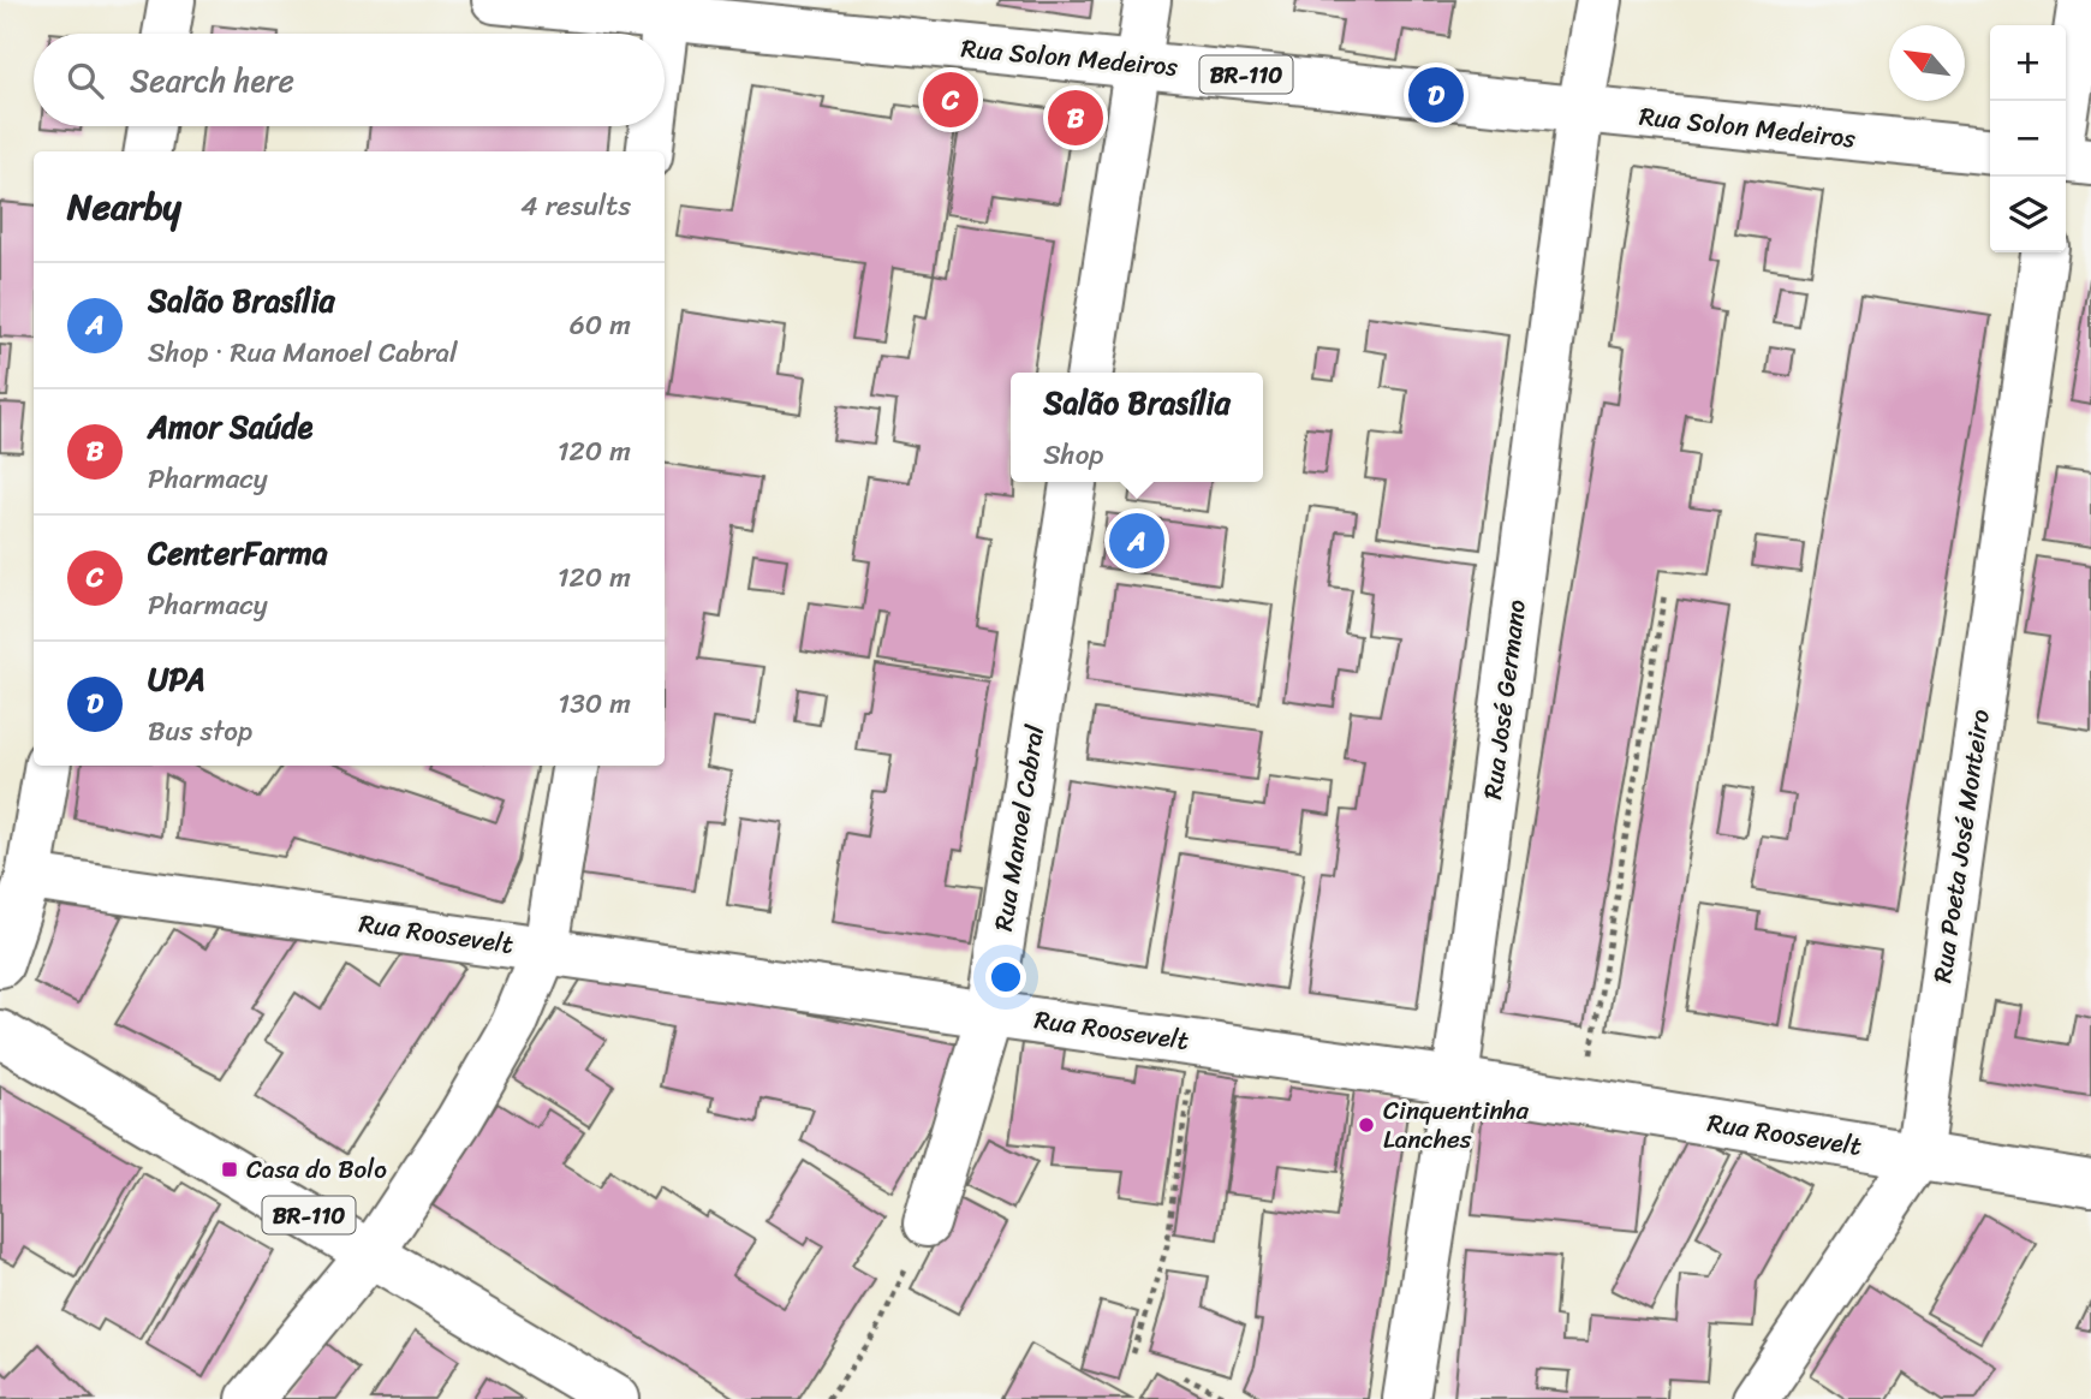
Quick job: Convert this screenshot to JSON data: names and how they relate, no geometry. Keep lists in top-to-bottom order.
{
  "streets": {
    "street": [
      "Rua Solon Medeiros",
      "BR-110",
      "Rua José Germano",
      "Rua Manoel Cabral",
      "Rua Poeta José Monteiro",
      "Rua Roosevelt"
    ]
  },
  "crossings": [
    ["Rua Solon Medeiros", "Rua José Germano"],
    ["Rua José Germano", "Rua Roosevelt"],
    ["Rua Manoel Cabral", "Rua Roosevelt"],
    ["Rua Poeta José Monteiro", "Rua Roosevelt"]
  ],
  "places": {
    "other": ["Cinquentinha Lanches"],
    "transit": ["Casa do Bolo"]
  },
  "north": "top left",
  "page": {
    "map_buttons": ["+", "−"],
    "search": "Search here",
    "pins": [
      "D",
      "C",
      "B",
      "A"
    ],
    "heading": ["Nearby", "4 results"],
    "list": [
      {
        "mark": "A",
        "name": "Salão Brasília",
        "note": "Shop · Rua Manoel Cabral",
        "value": "60 m"
      },
      {
        "mark": "B",
        "name": "Amor Saúde",
        "note": "Pharmacy",
        "value": "120 m"
      },
      {
        "mark": "C",
        "name": "CenterFarma",
        "note": "Pharmacy",
        "value": "120 m"
      },
      {
        "mark": "D",
        "name": "UPA",
        "note": "Bus stop",
        "value": "130 m"
      }
    ],
    "popup": ["Salão Brasília", "Shop"]
  }
}
